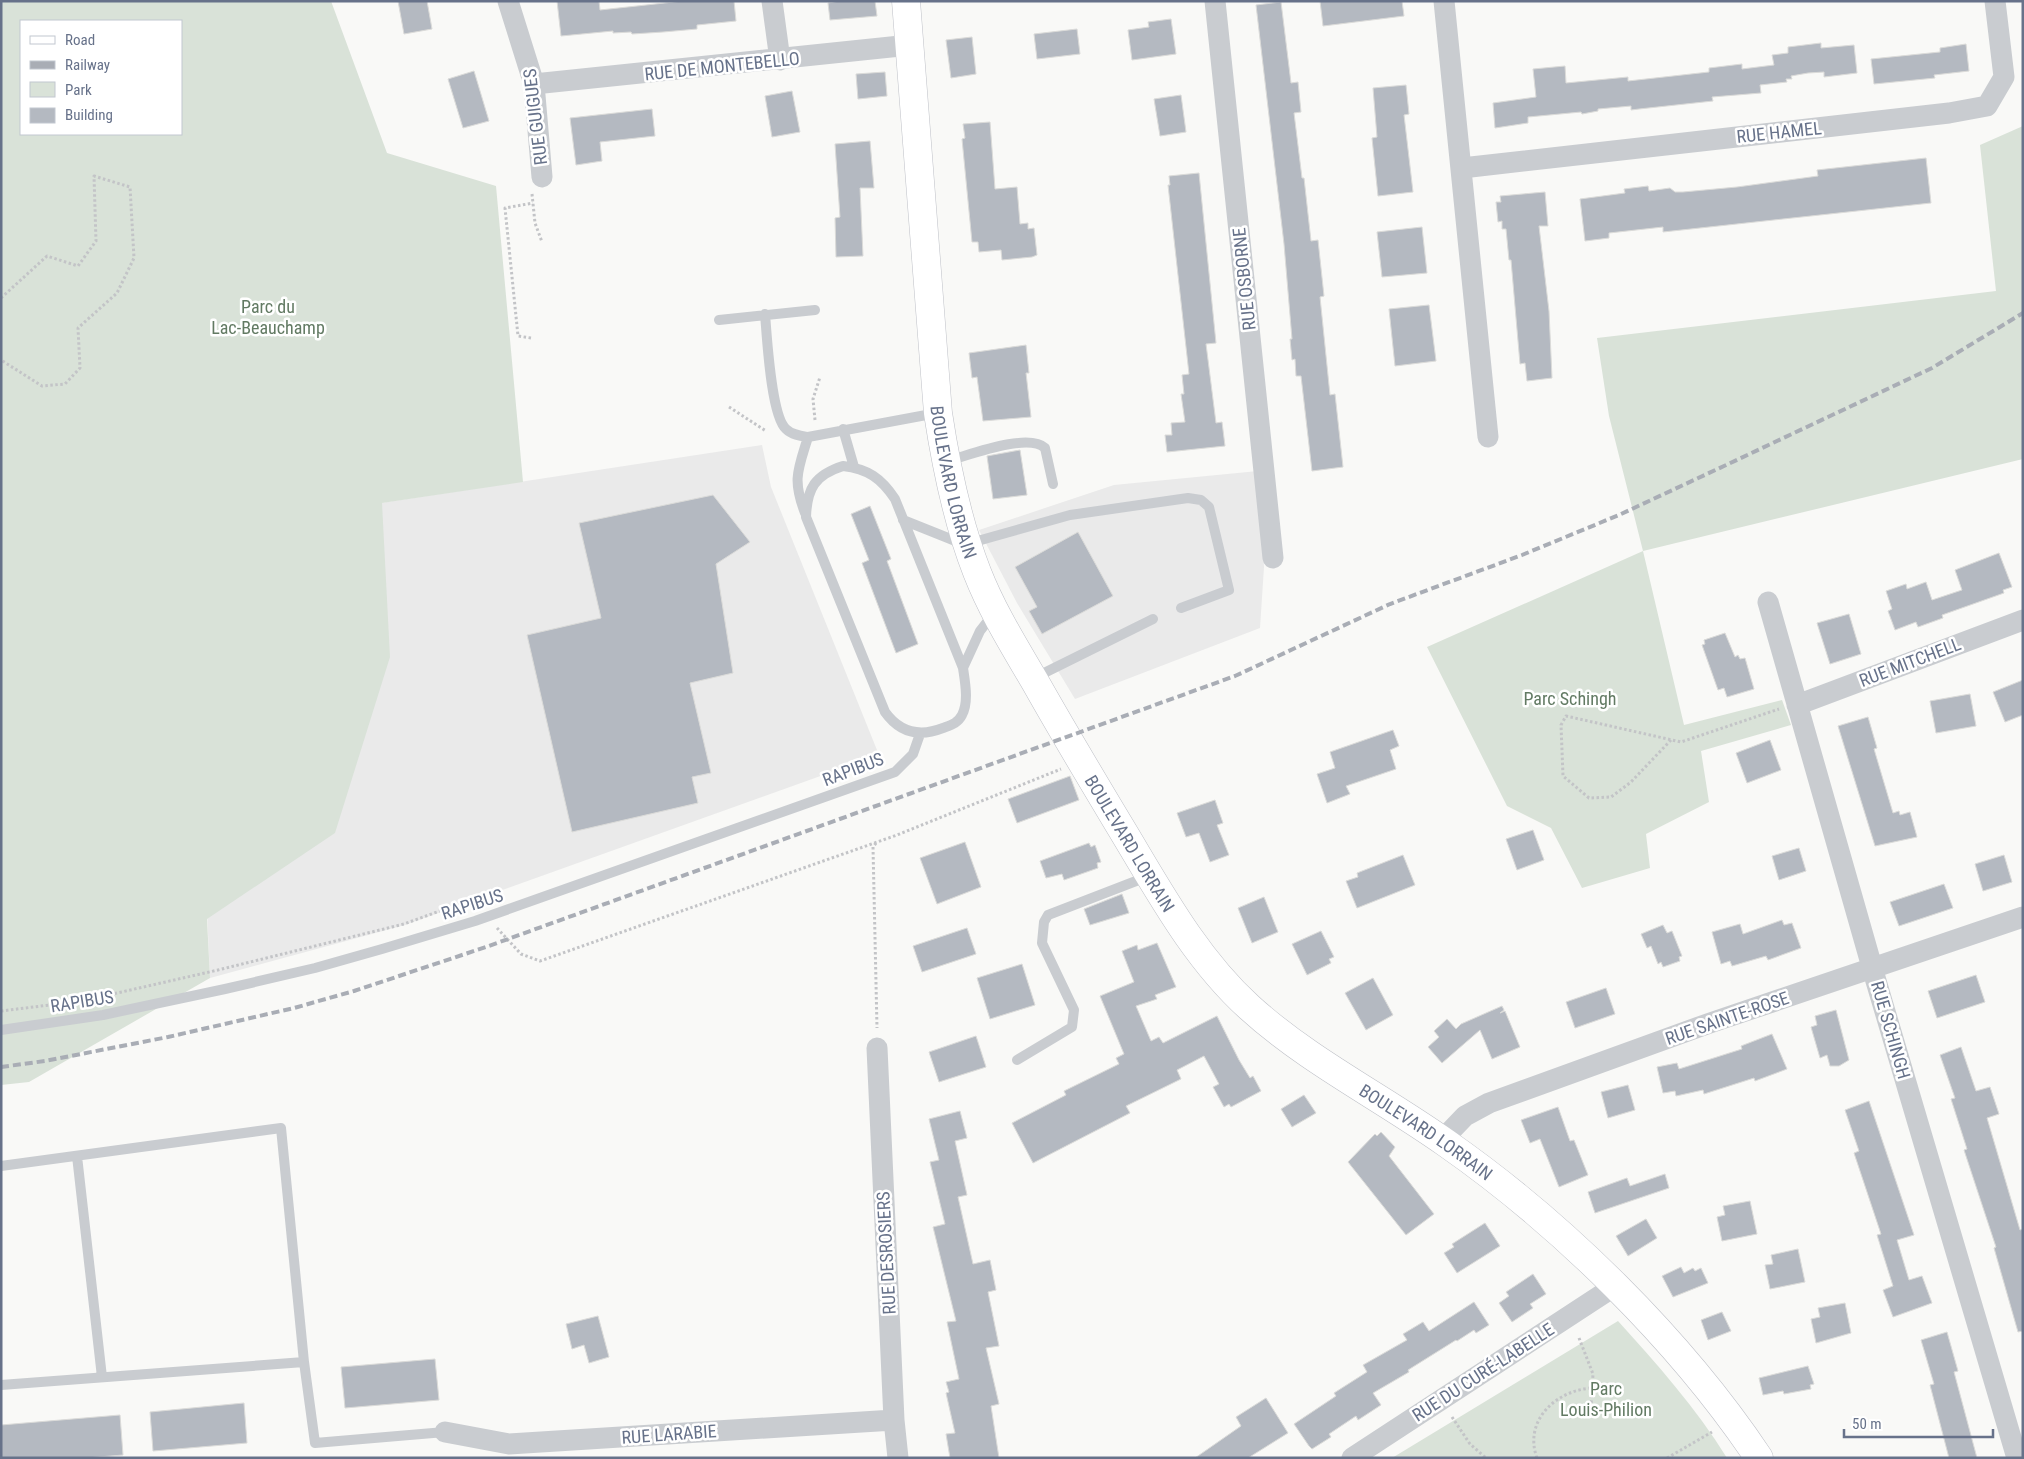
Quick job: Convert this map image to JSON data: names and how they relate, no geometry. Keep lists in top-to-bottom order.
{
  "streets": {
    "main road": ["BOULEVARD LORRAIN"],
    "street": [
      "RUE DE MONTEBELLO",
      "RUE GUIGUES",
      "RUE HAMEL",
      "RUE OSBORNE",
      "RUE MITCHELL",
      "RUE SAINTE-ROSE",
      "RUE SCHINGH",
      "RUE DESROSIERS",
      "RUE DU CURÉ-LABELLE",
      "RUE LARABIE"
    ],
    "lane": ["RAPIBUS"]
  },
  "crossings": [
    ["RUE DE MONTEBELLO", "RUE GUIGUES"],
    ["RUE DE MONTEBELLO", "BOULEVARD LORRAIN"],
    ["BOULEVARD LORRAIN", "RUE SAINTE-ROSE"],
    ["BOULEVARD LORRAIN", "RUE DU CURÉ-LABELLE"],
    ["RUE MITCHELL", "RUE SCHINGH"],
    ["RUE SAINTE-ROSE", "RUE SCHINGH"],
    ["RUE DESROSIERS", "RUE LARABIE"]
  ],
  "parks": ["Parc du Lac-Beauchamp", "Parc Schingh", "Parc Louis-Philion"],
  "legend": [
    "Road",
    "Railway",
    "Park",
    "Building"
  ],
  "scale_bar": "50 m"
}
